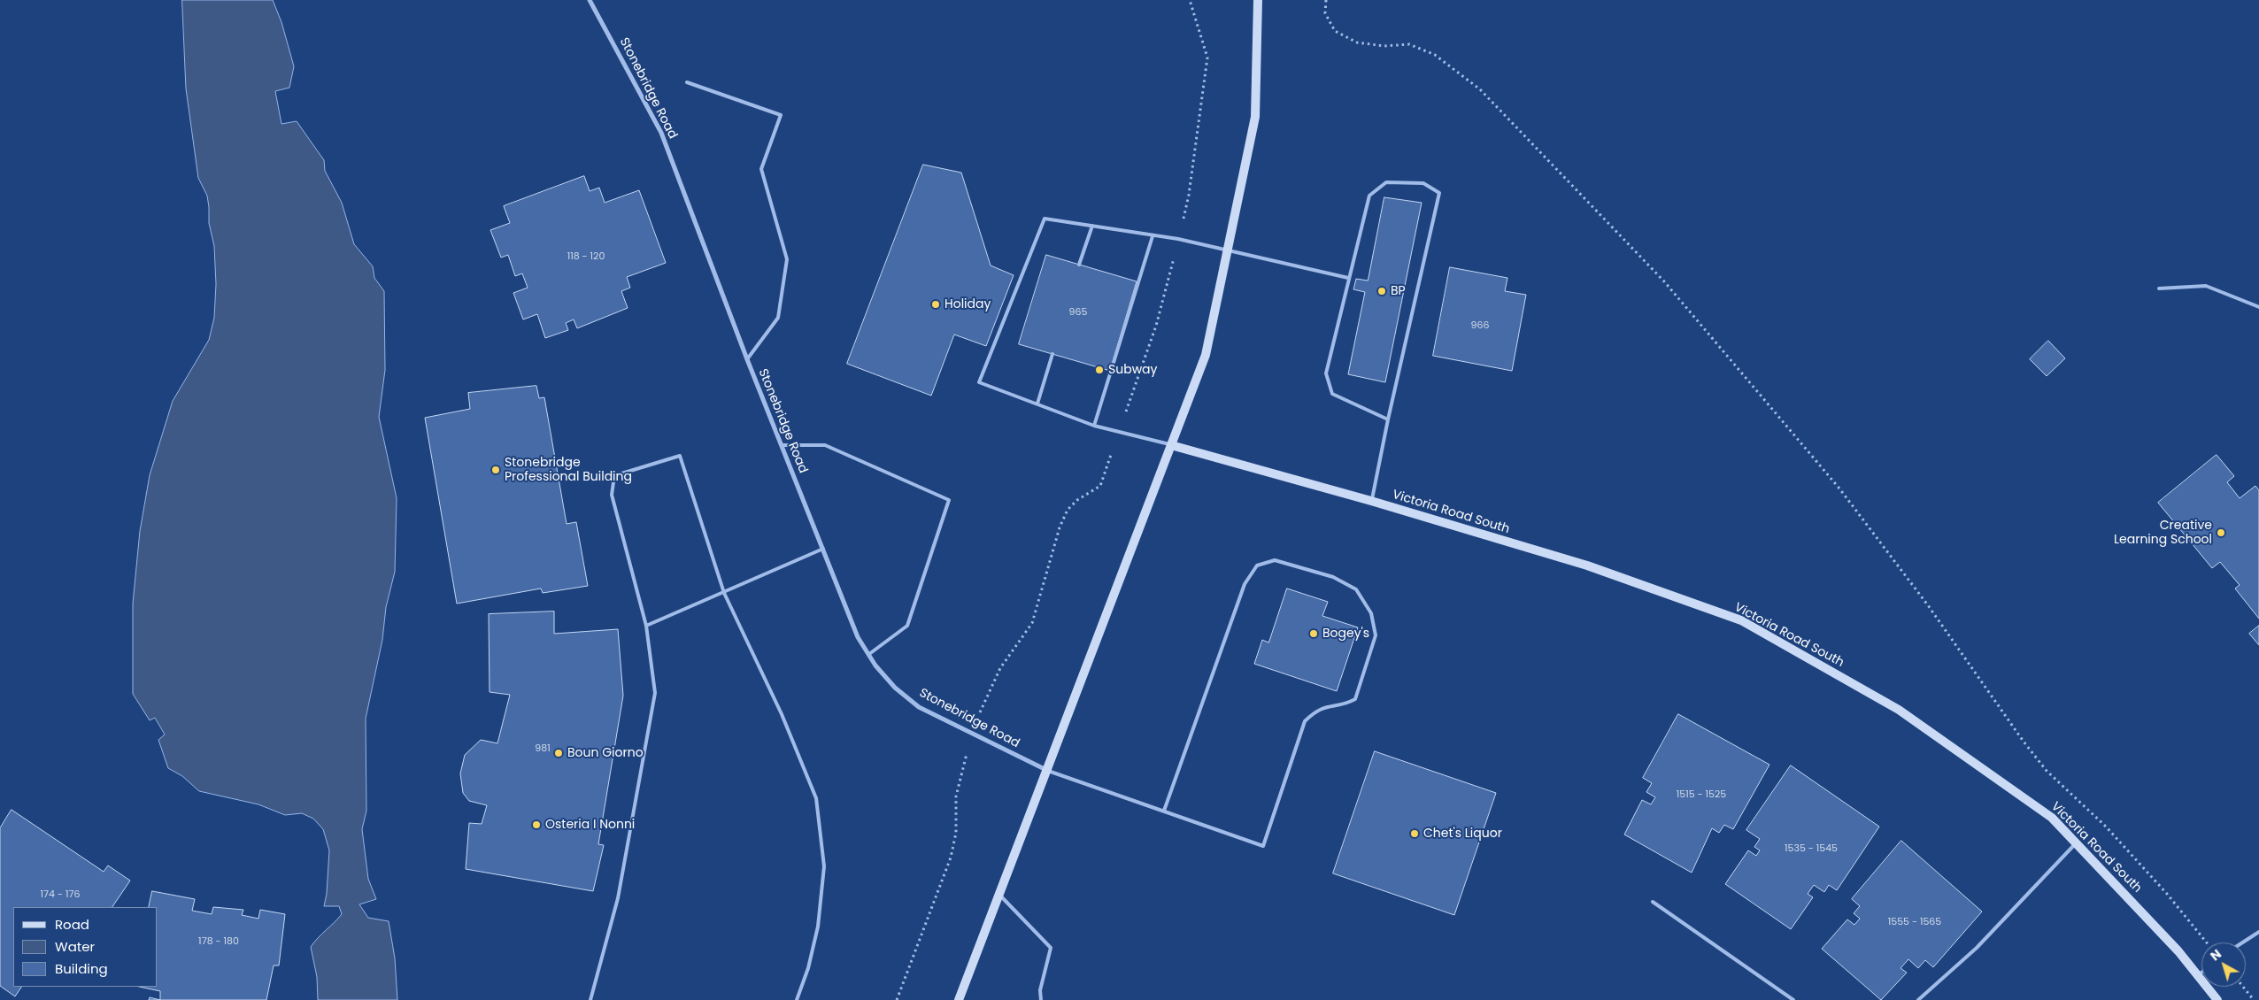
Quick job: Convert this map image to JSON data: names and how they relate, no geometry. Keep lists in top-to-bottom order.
{
  "streets": {
    "street": ["Stonebridge Road", "Victoria Road South"]
  },
  "places": [
    "BP",
    "Holiday",
    "Subway",
    "Stonebridge Professional Building",
    "Creative Learning School",
    "Bogey's",
    "Boun Giorno",
    "Osteria I Nonni",
    "Chet's Liquor"
  ],
  "house_numbers": [
    "118 - 120",
    "965",
    "966",
    "981",
    "1515 - 1525",
    "1535 - 1545",
    "174 - 176",
    "1555 - 1565",
    "178 - 180"
  ],
  "legend": ["Road", "Water", "Building"],
  "north": "top left"
}
